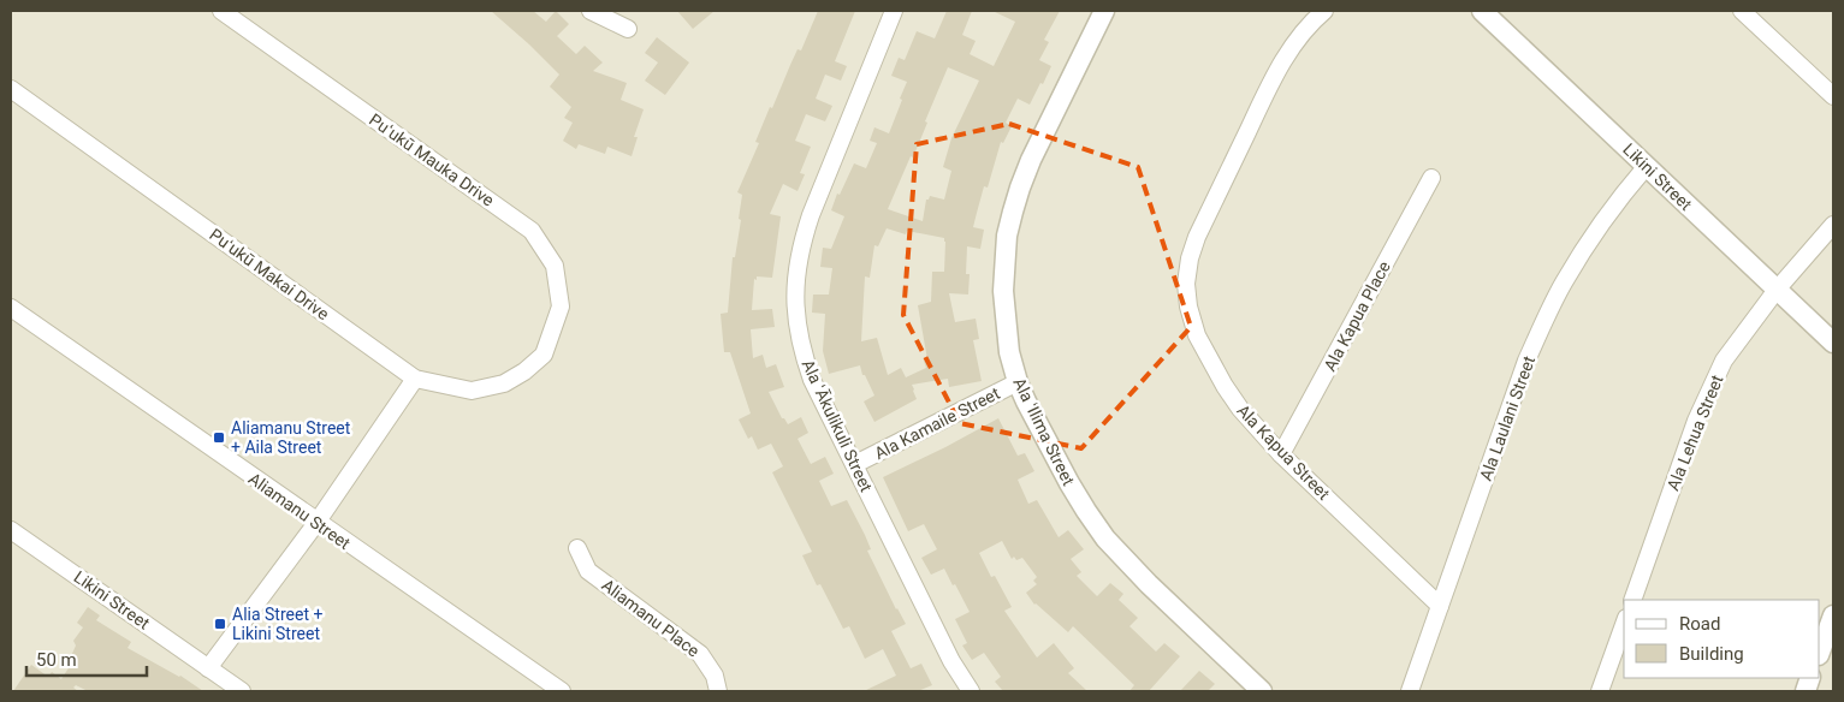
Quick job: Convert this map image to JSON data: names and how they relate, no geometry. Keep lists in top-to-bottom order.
{
  "streets": {
    "street": [
      "Puʻukū Mauka Drive",
      "Likini Street",
      "Puʻukū Makai Drive",
      "Ala Kapua Place",
      "Ala Laulani Street",
      "Ala Kamaile Street",
      "Ala ʻĀkulikuli Street",
      "Ala ʻIlima Street",
      "Ala Lehua Street",
      "Ala Kapua Street",
      "Aliamanu Street",
      "Aliamanu Place"
    ]
  },
  "crossings": [
    ["Puʻukū Mauka Drive", "Puʻukū Makai Drive"],
    ["Likini Street", "Ala Laulani Street"],
    ["Likini Street", "Ala Lehua Street"],
    ["Ala Kapua Place", "Ala Kapua Street"],
    ["Ala Laulani Street", "Ala Kapua Street"],
    ["Ala Kamaile Street", "Ala ʻĀkulikuli Street"],
    ["Ala Kamaile Street", "Ala ʻIlima Street"]
  ],
  "places": {
    "transit": ["Aliamanu Street + Aila Street", "Alia Street + Likini Street"]
  },
  "legend": ["Road", "Building"],
  "scale_bar": "50 m"
}
